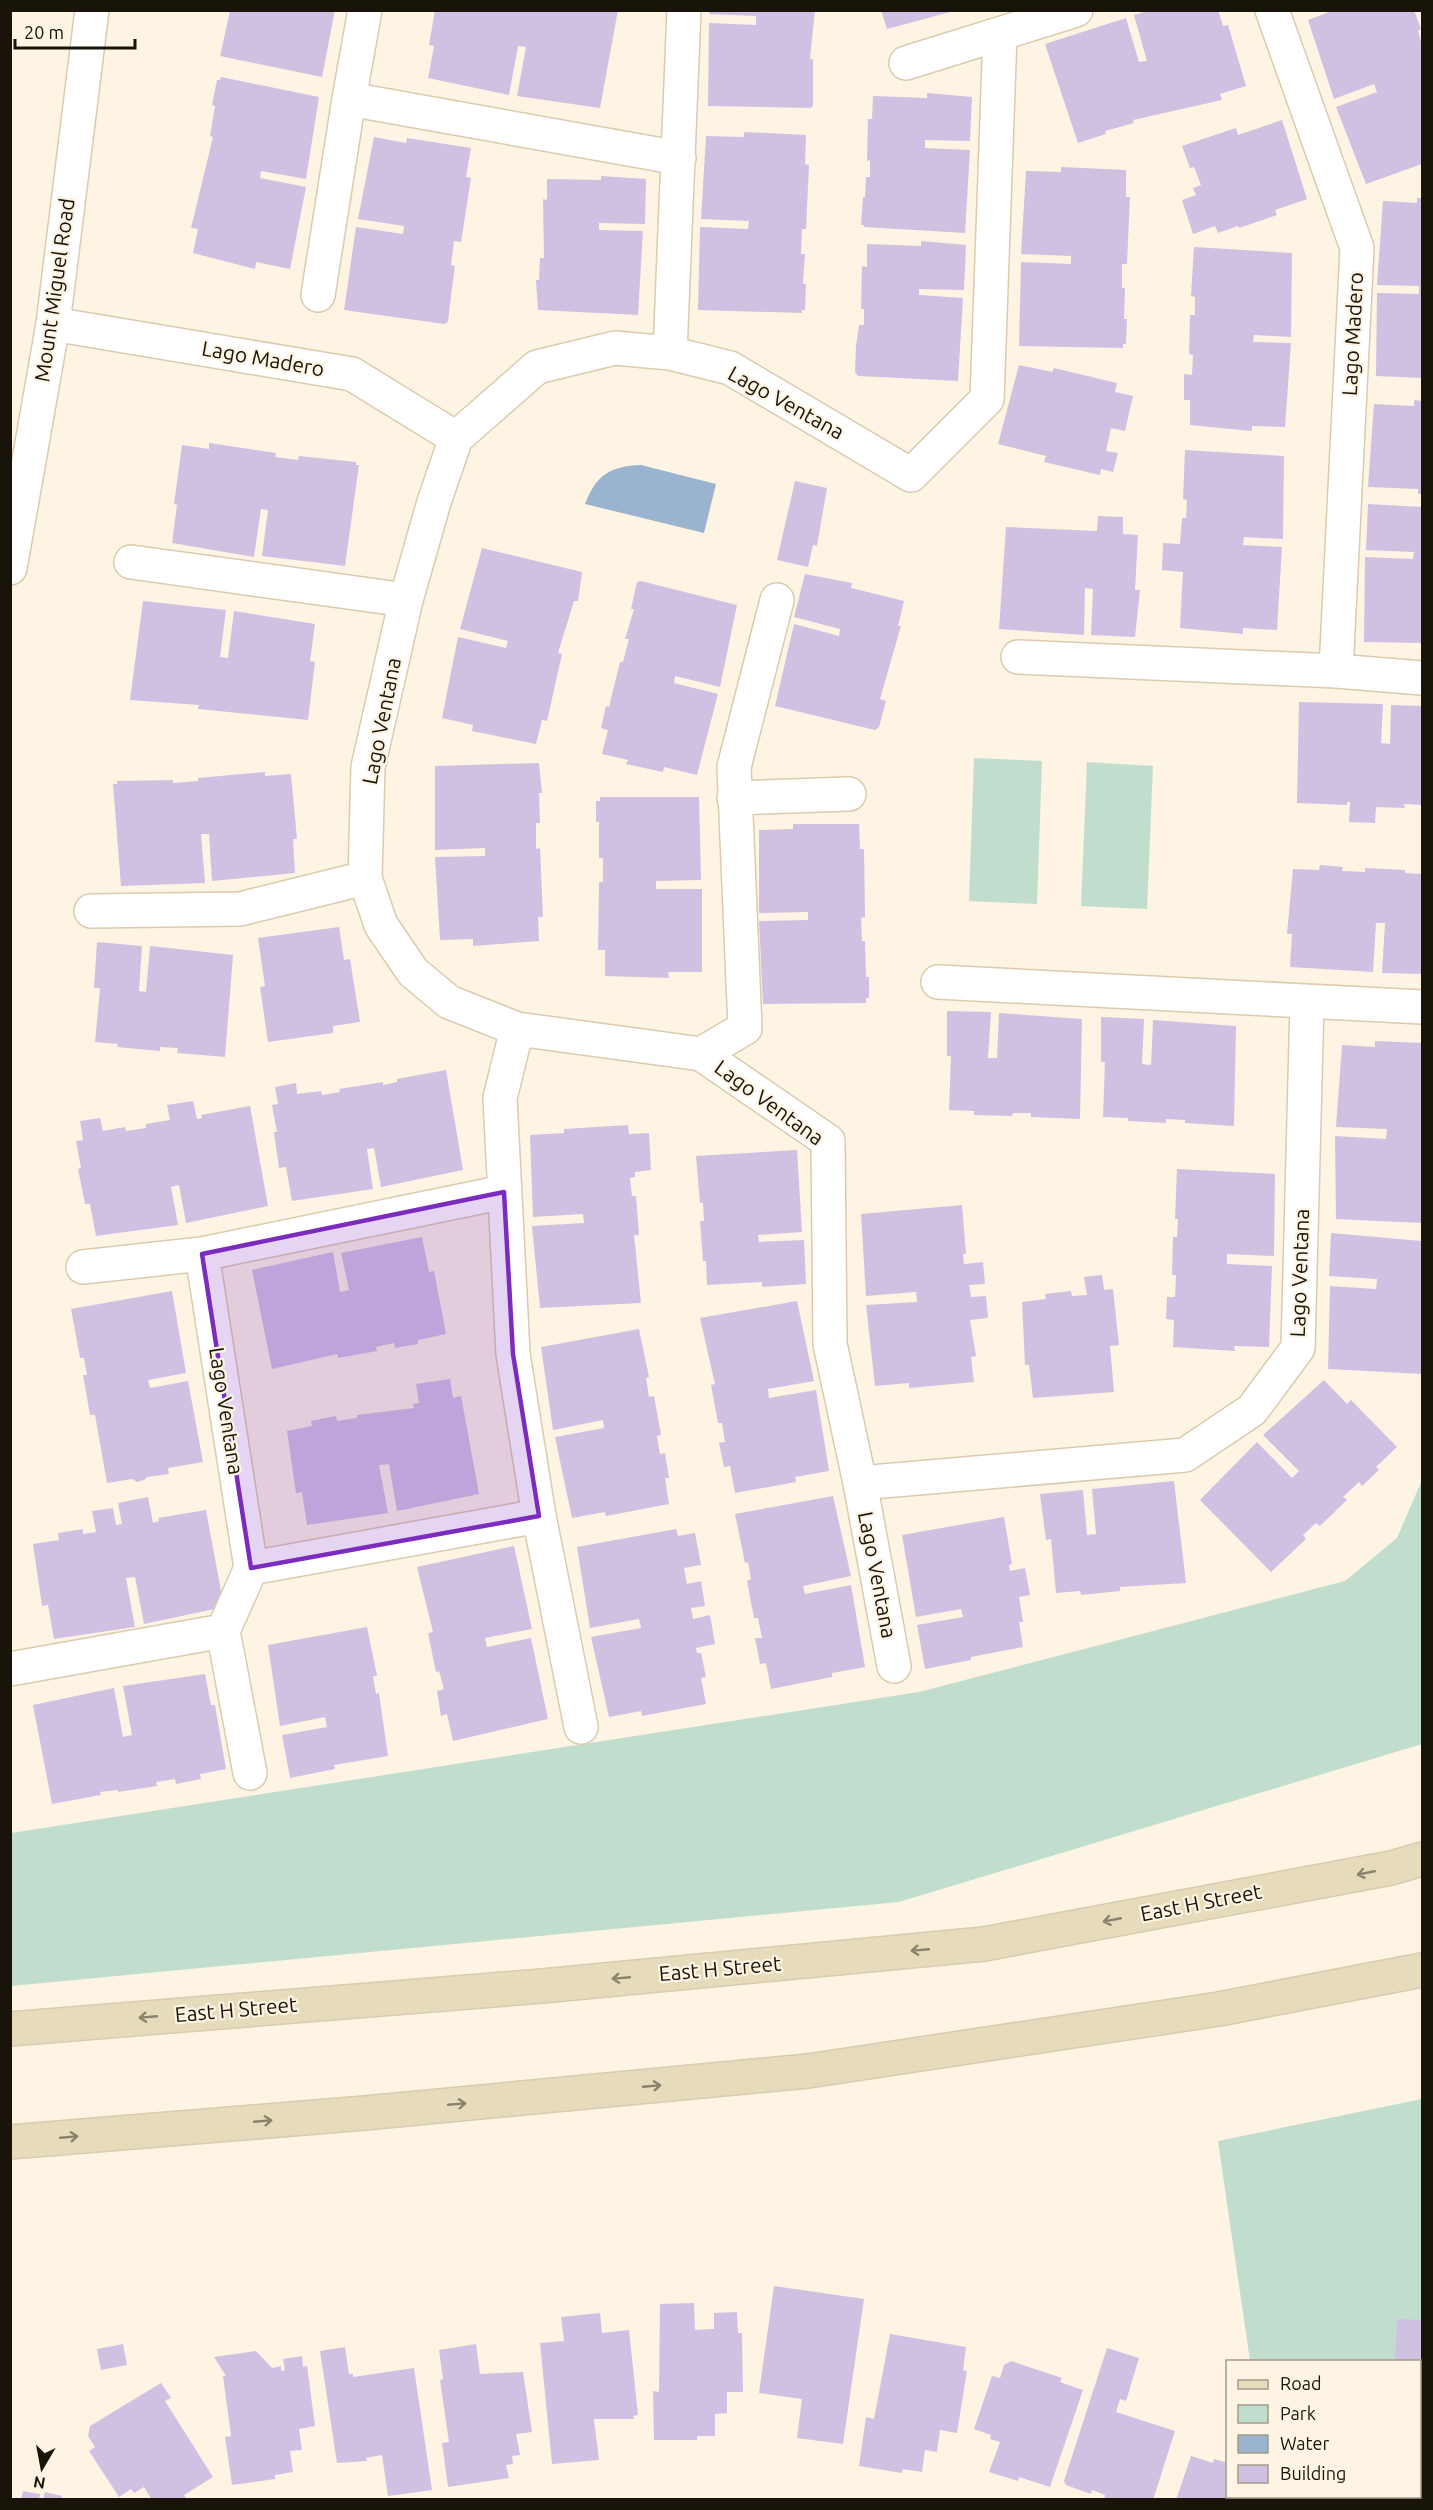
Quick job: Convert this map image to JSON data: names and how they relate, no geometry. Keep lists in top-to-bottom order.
{
  "streets": {
    "main road": ["East H Street"],
    "street": ["Mount Miguel Road", "Lago Madero", "Lago Ventana"]
  },
  "crossings": [
    ["Mount Miguel Road", "Lago Madero"],
    ["Lago Madero", "Lago Ventana"]
  ],
  "legend": [
    "Road",
    "Park",
    "Water",
    "Building"
  ],
  "scale_bar": "20 m",
  "north": "bottom"
}
